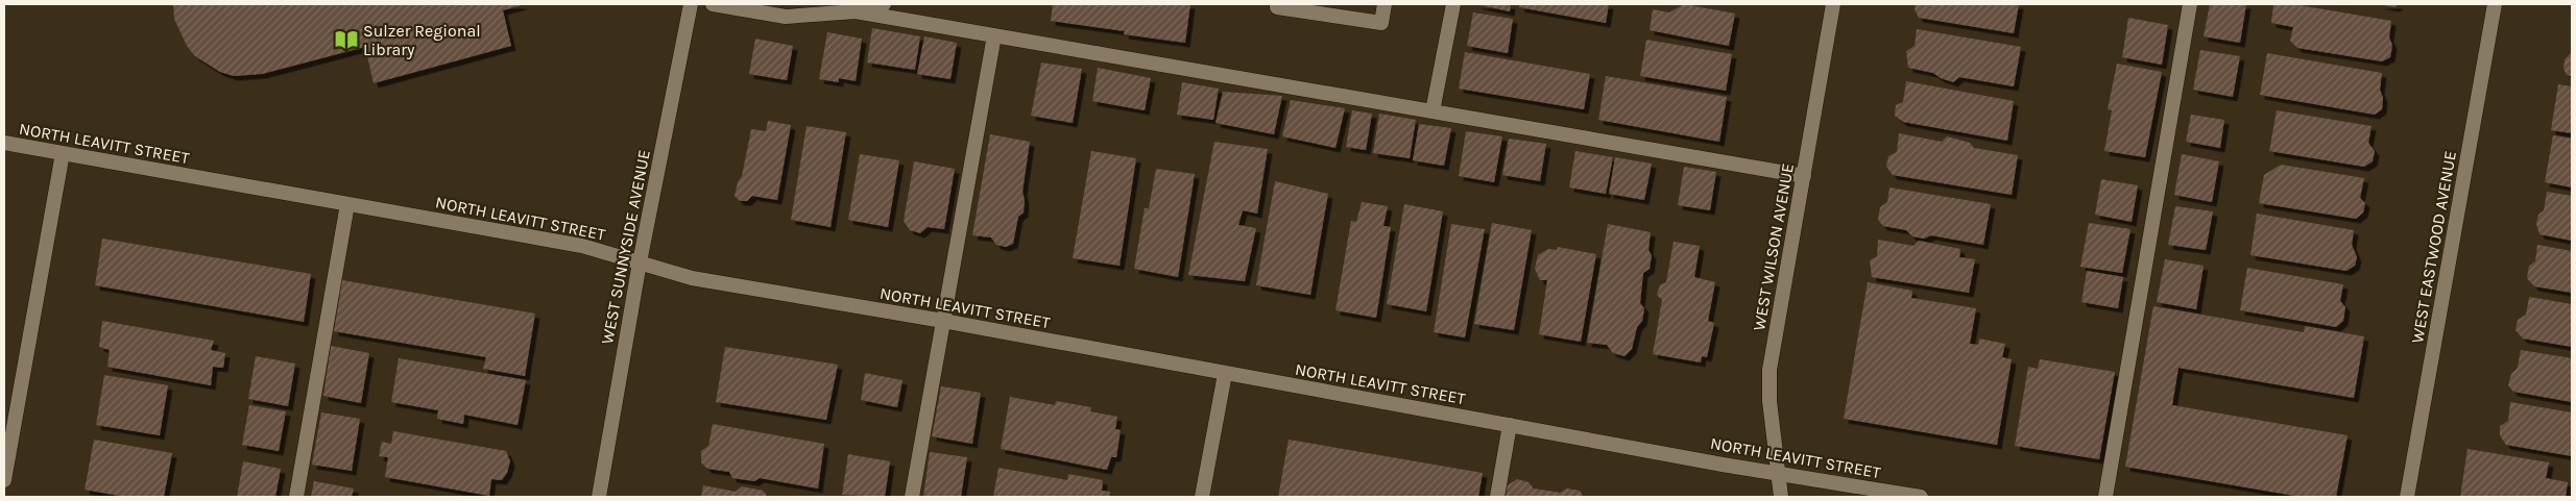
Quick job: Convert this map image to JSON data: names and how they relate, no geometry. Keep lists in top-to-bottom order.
{
  "streets": {
    "street": [
      "NORTH LEAVITT STREET",
      "WEST SUNNYSIDE AVENUE",
      "WEST WILSON AVENUE",
      "WEST EASTWOOD AVENUE"
    ]
  },
  "crossings": [
    ["NORTH LEAVITT STREET", "WEST SUNNYSIDE AVENUE"],
    ["NORTH LEAVITT STREET", "WEST WILSON AVENUE"]
  ],
  "places": {
    "library": ["Sulzer Regional Library"]
  }
}
